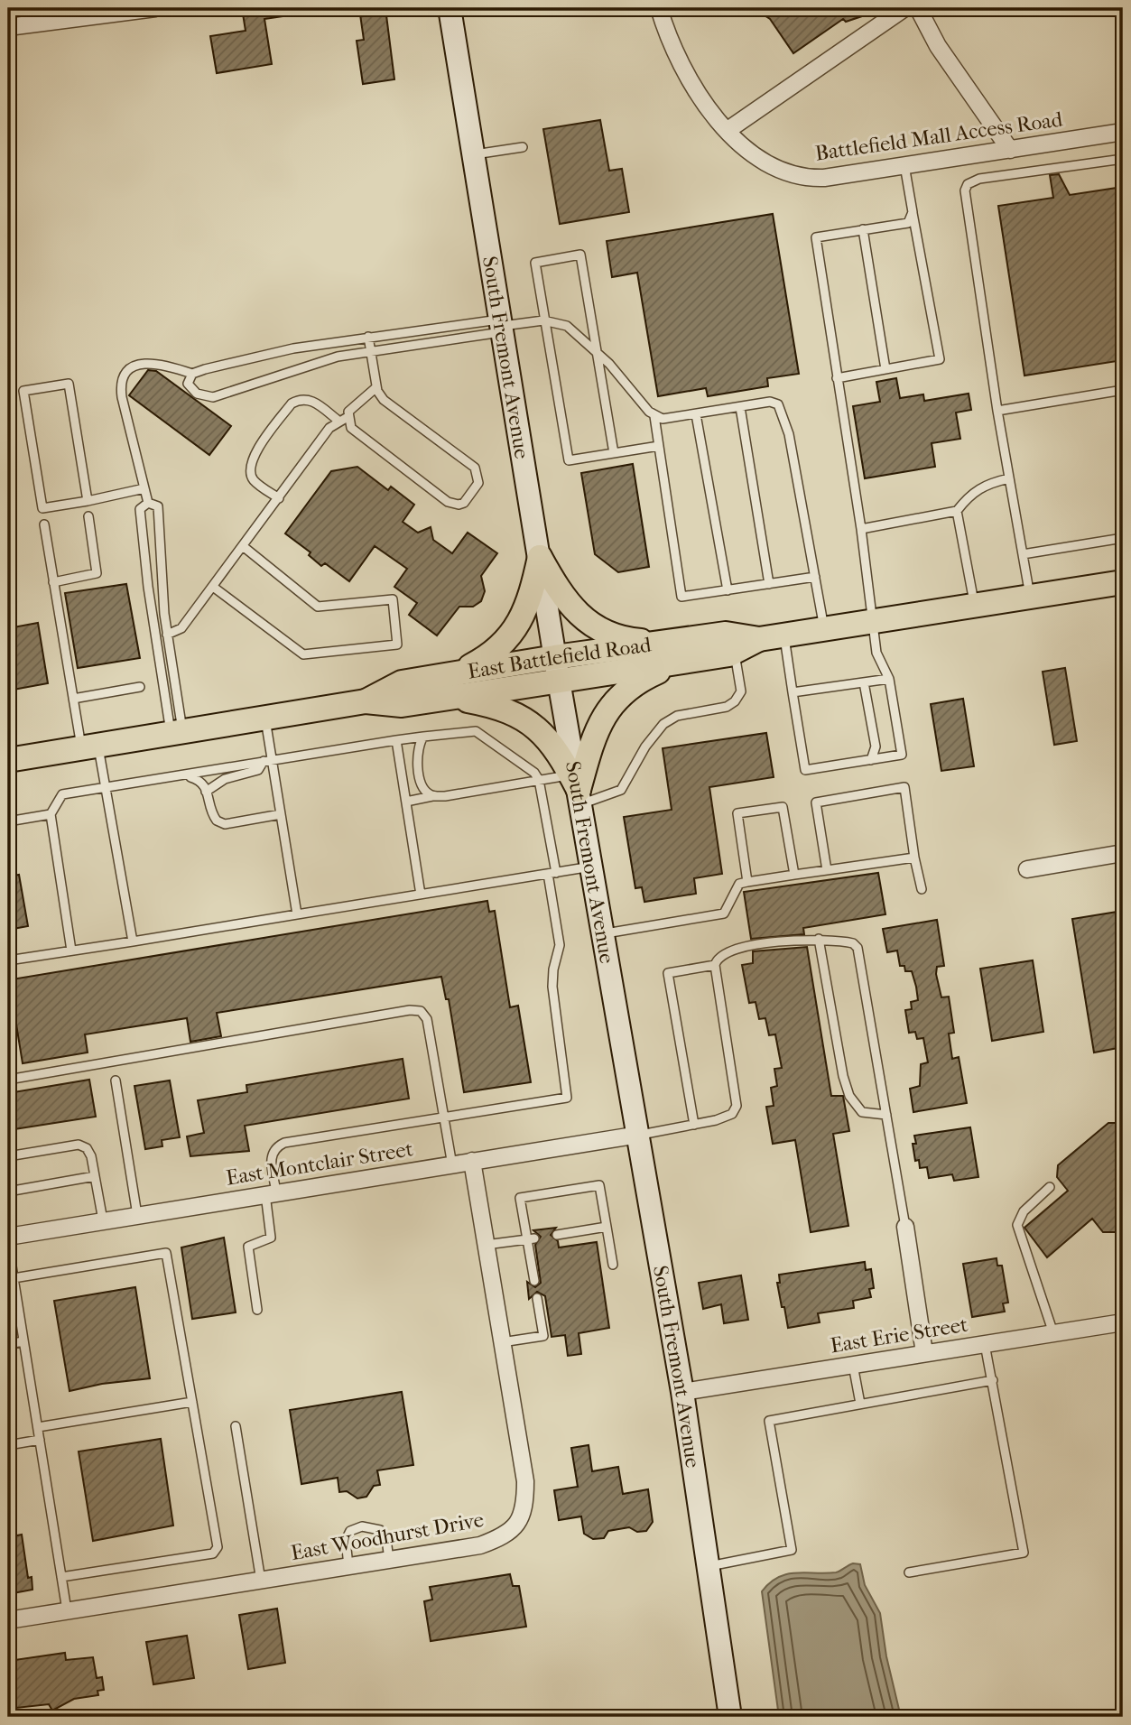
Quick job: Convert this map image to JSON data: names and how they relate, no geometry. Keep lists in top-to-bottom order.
{
  "streets": {
    "main road": ["South Fremont Avenue", "East Battlefield Road"],
    "street": [
      "Battlefield Mall Access Road",
      "East Montclair Street",
      "East Erie Street",
      "East Woodhurst Drive"
    ]
  },
  "crossings": [
    ["South Fremont Avenue", "East Battlefield Road"],
    ["South Fremont Avenue", "East Montclair Street"],
    ["South Fremont Avenue", "East Erie Street"],
    ["East Montclair Street", "East Woodhurst Drive"]
  ]
}
